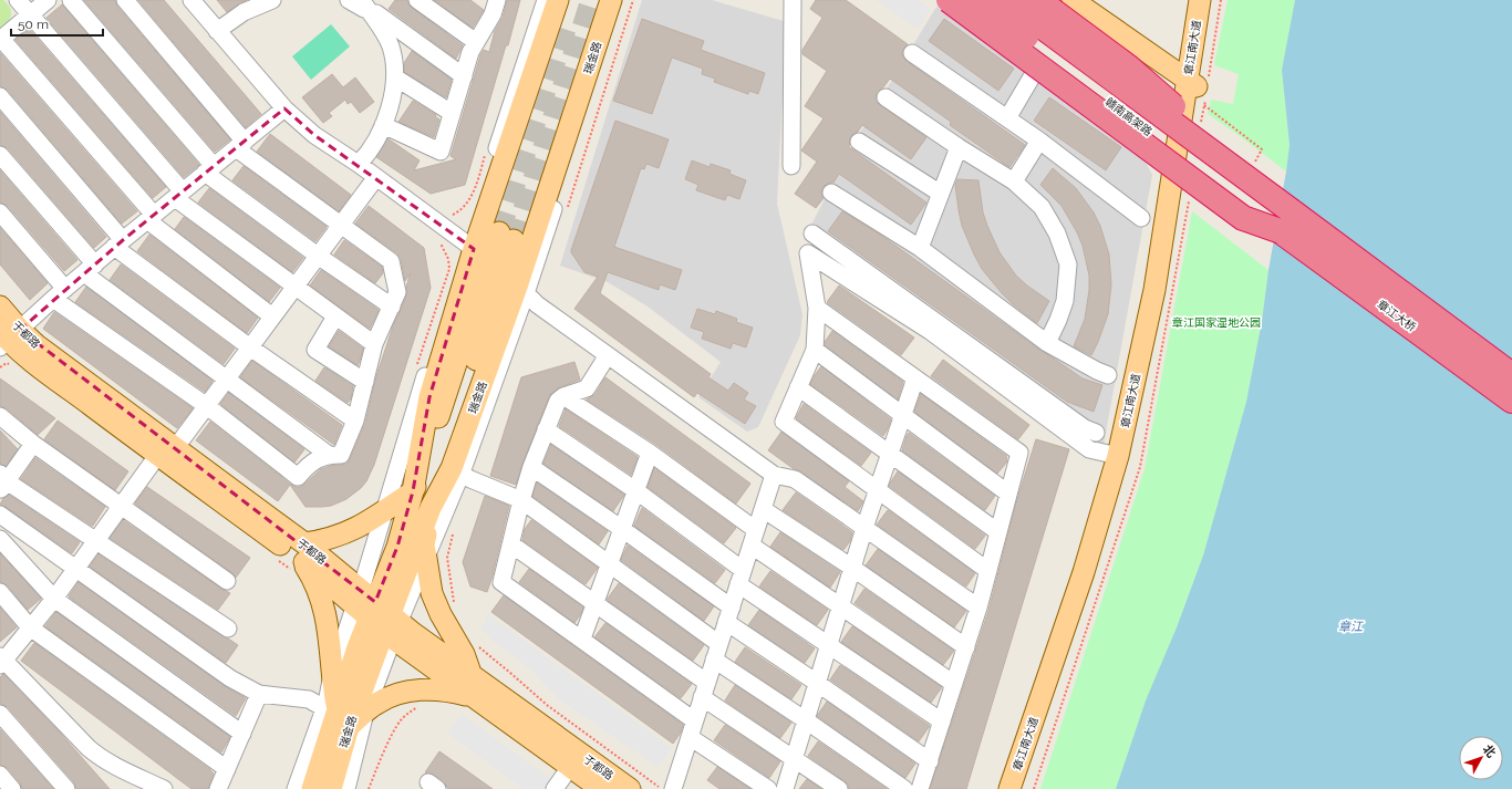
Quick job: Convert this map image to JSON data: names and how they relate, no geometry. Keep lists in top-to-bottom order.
{
  "streets": {
    "highway": ["赣南高架路", "章江大桥"],
    "main road": ["章江南大道", "瑞金路", "于都路"]
  },
  "crossings": [
    ["瑞金路", "于都路"],
    ["赣南高架路", "章江大桥"]
  ],
  "water": ["章江"],
  "parks": ["章江国家湿地公园"],
  "scale_bar": "50 m",
  "north": "top right"
}
